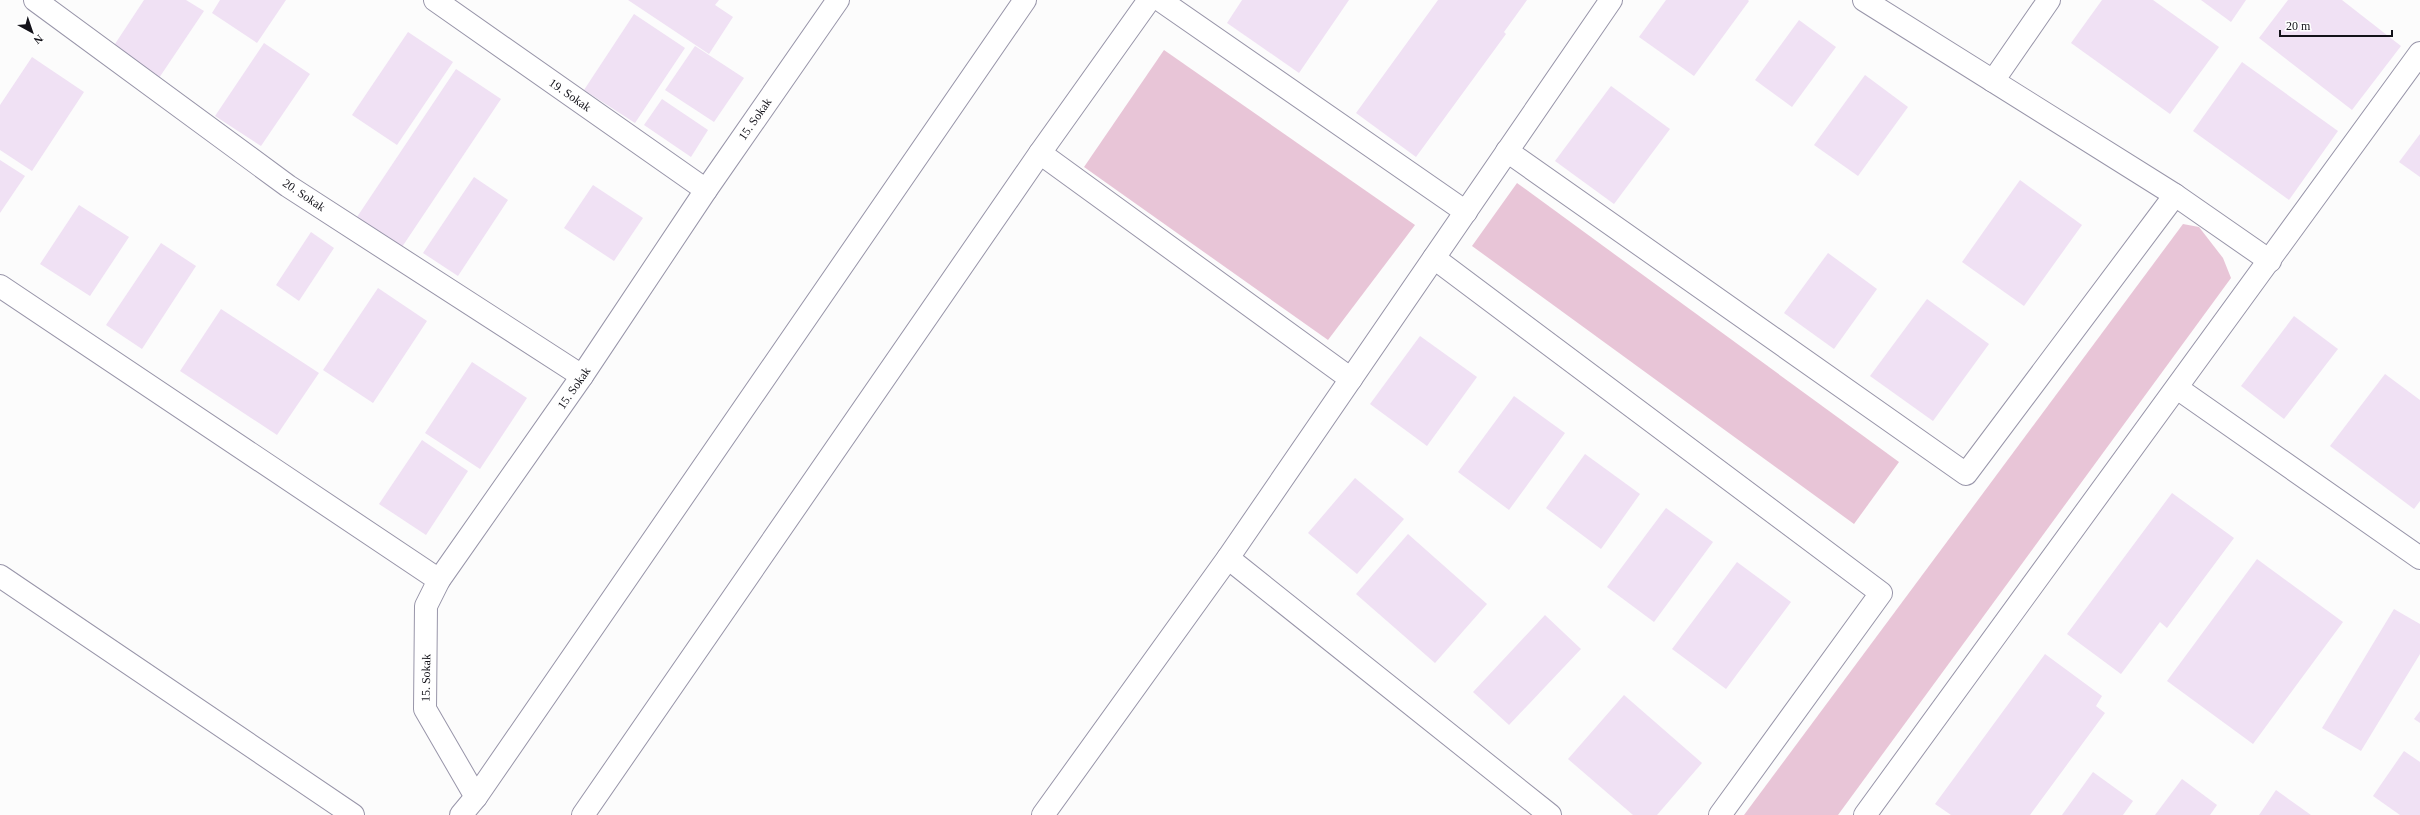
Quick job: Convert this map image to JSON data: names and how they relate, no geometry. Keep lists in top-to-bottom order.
{
  "streets": {
    "street": ["19. Sokak", "15. Sokak", "20. Sokak"]
  },
  "crossings": [
    ["19. Sokak", "15. Sokak"],
    ["15. Sokak", "20. Sokak"]
  ],
  "scale_bar": "20 m",
  "north": "bottom right"
}
